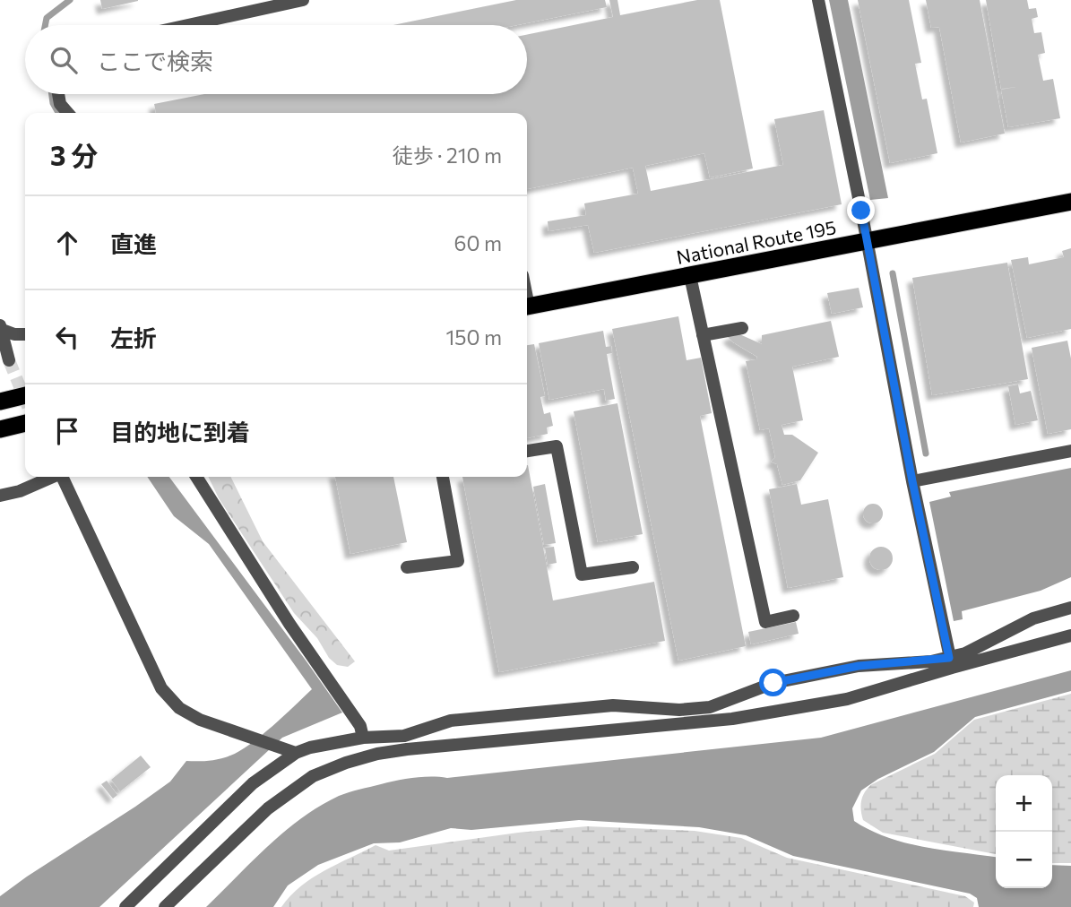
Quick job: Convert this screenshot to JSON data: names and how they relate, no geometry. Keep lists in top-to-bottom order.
{
  "streets": {
    "highway": ["National Route 195"]
  },
  "page": {
    "search": "ここで検索",
    "heading": ["3 分", "徒歩 · 210 m"],
    "list": [
      ["直進", "60 m"],
      ["左折", "150 m"],
      "目的地に到着"
    ],
    "map_buttons": ["+", "−"]
  }
}
